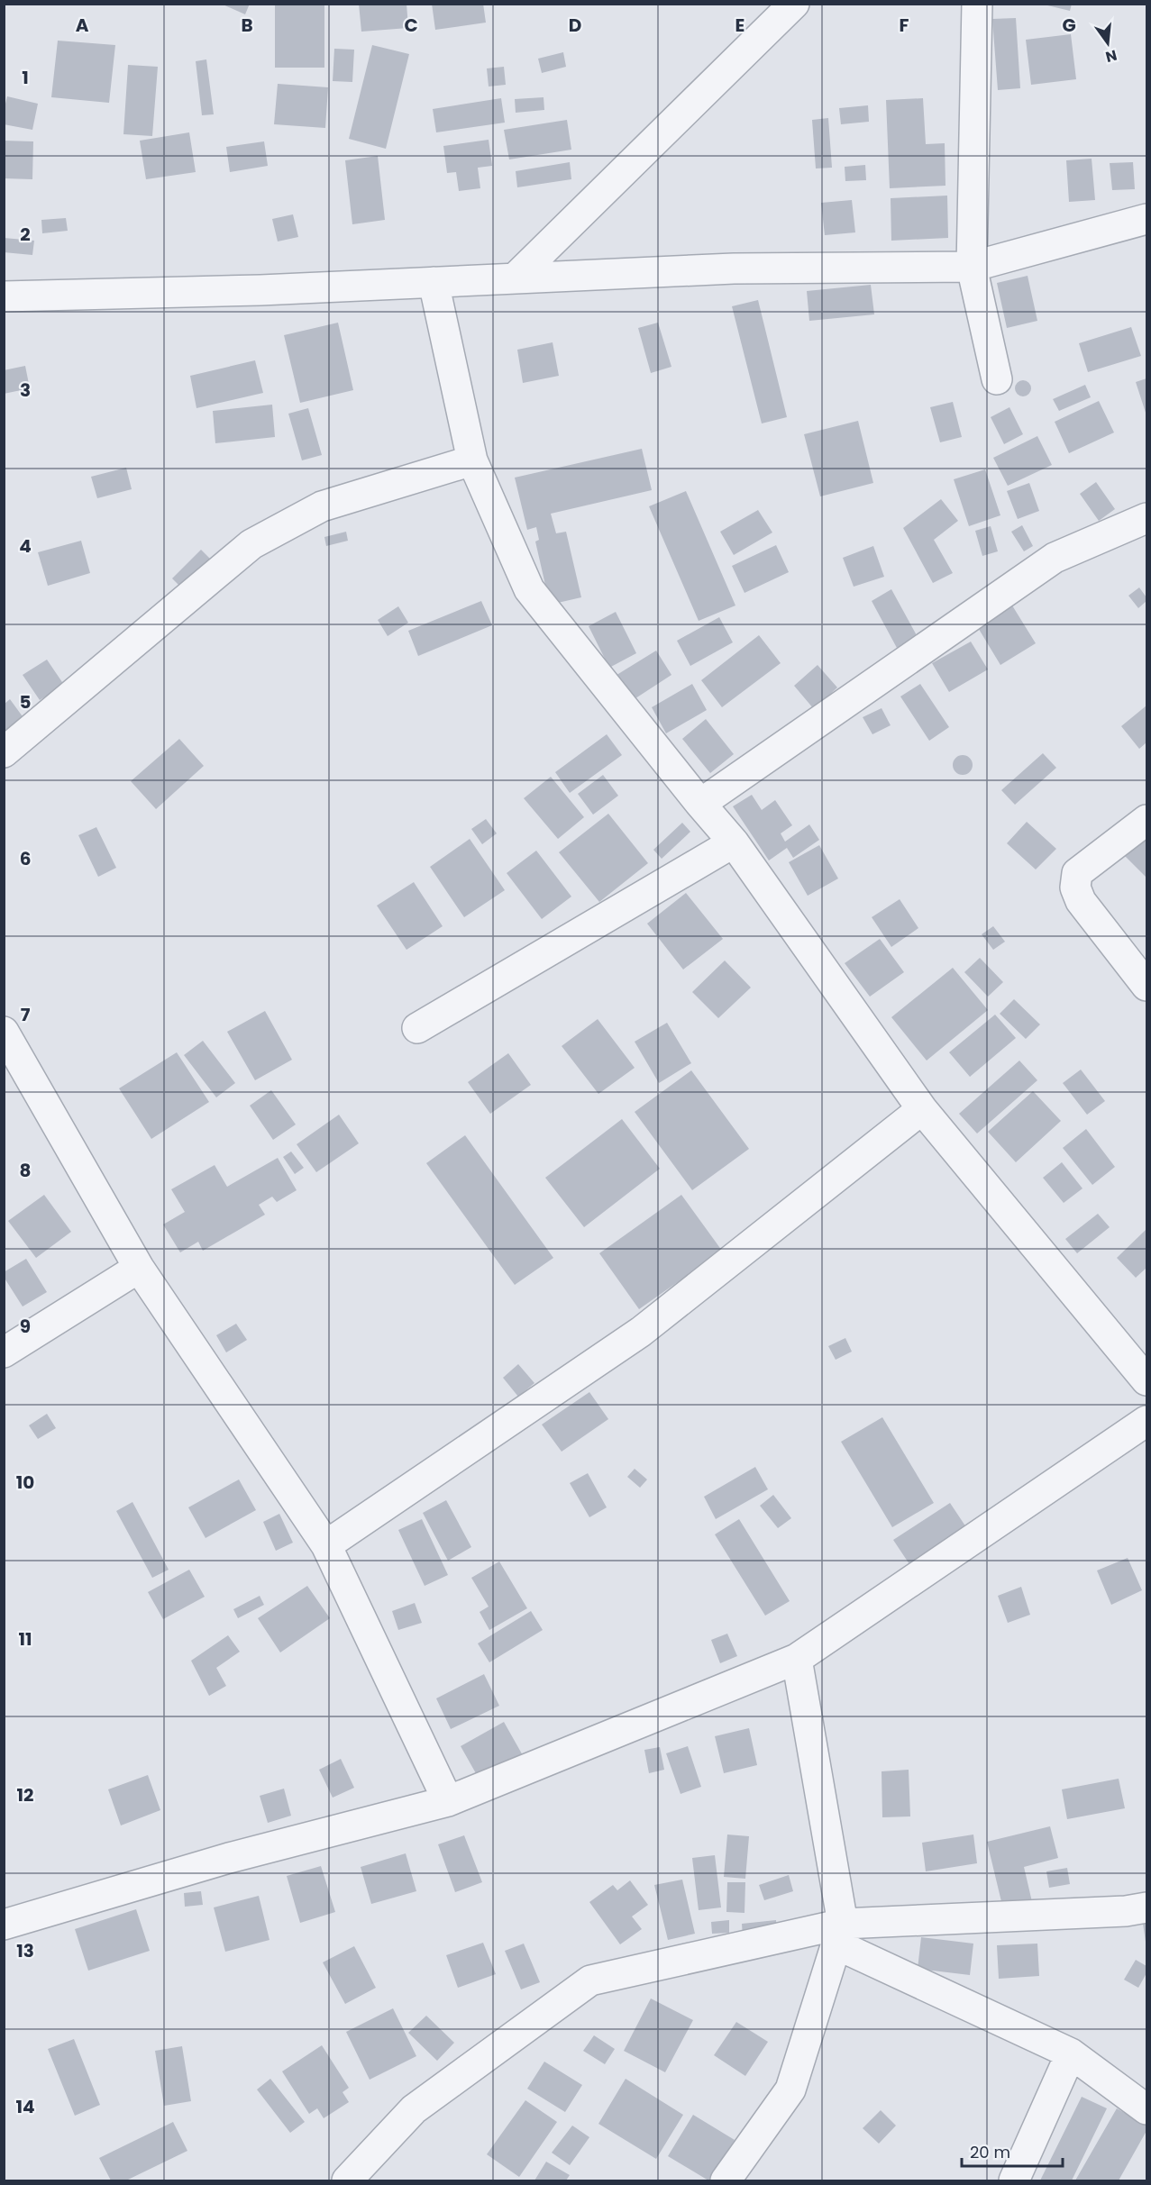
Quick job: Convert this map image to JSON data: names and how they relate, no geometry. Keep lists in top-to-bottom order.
{
  "scale_bar": "20 m",
  "north": "bottom",
  "grid": {
    "columns": [
      "A",
      "B",
      "C",
      "D",
      "E",
      "F",
      "G"
    ],
    "rows": [
      "1",
      "2",
      "3",
      "4",
      "5",
      "6",
      "7",
      "8",
      "9",
      "10",
      "11",
      "12",
      "13",
      "14"
    ]
  }
}
